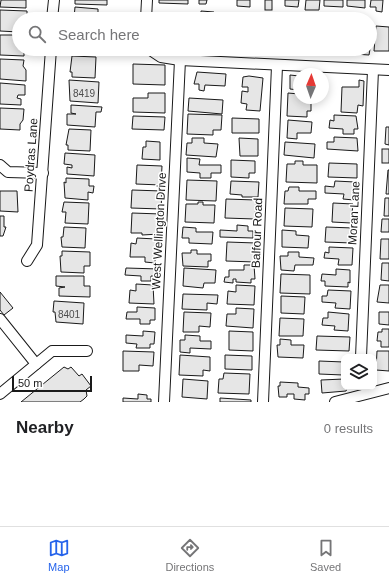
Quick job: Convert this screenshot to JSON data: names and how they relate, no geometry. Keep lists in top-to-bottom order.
{
  "streets": {
    "street": [
      "Poydras Lane",
      "Moran Lane",
      "West Wellington Drive",
      "Balfour Road"
    ]
  },
  "house_numbers": ["8419", "8401"],
  "scale_bar": "50 m",
  "north": "top",
  "page": {
    "search": "Search here",
    "scale": "50 m",
    "heading": ["Nearby", "0 results"],
    "nav": ["Map", "Directions", "Saved"]
  }
}
